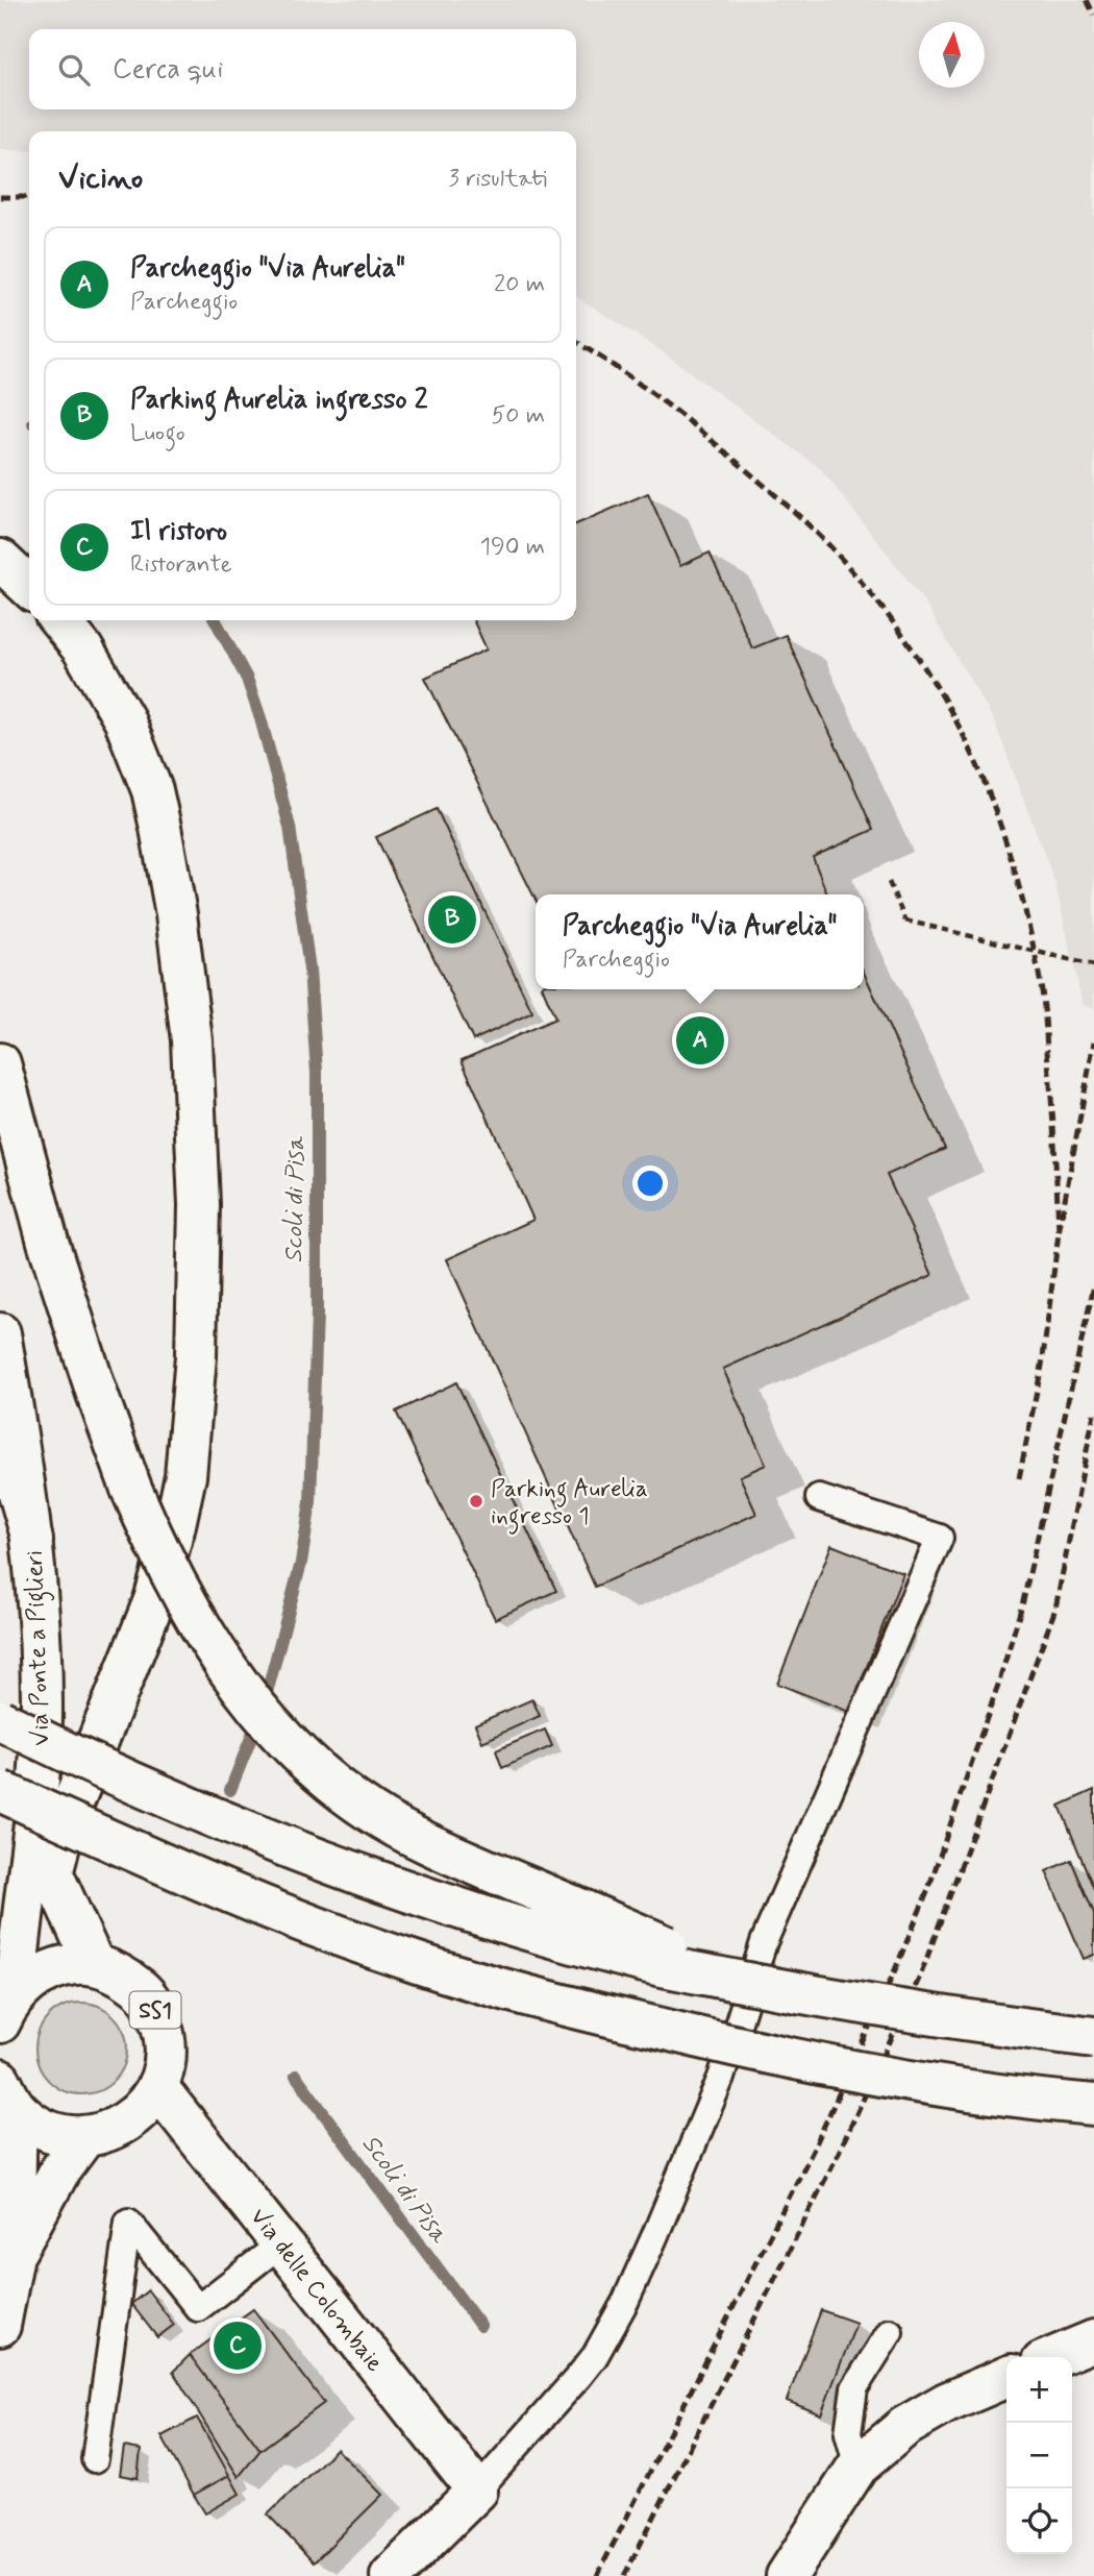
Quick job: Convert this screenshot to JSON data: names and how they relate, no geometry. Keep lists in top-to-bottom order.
{
  "streets": {
    "main road": ["Via Ponte a Piglieri", "SS1", "Via delle Colombaie"]
  },
  "crossings": [
    ["Via Ponte a Piglieri", "SS1"],
    ["SS1", "Via delle Colombaie"]
  ],
  "water": ["Scoli di Pisa"],
  "places": ["Parking Aurelia ingresso 1"],
  "north": "top",
  "page": {
    "search": "Cerca qui",
    "heading": ["Vicino", "3 risultati"],
    "list": [
      {
        "mark": "A",
        "name": "Parcheggio \"Via Aurelia\"",
        "note": "Parcheggio",
        "value": "20 m"
      },
      {
        "mark": "B",
        "name": "Parking Aurelia ingresso 2",
        "note": "Luogo",
        "value": "50 m"
      },
      {
        "mark": "C",
        "name": "Il ristoro",
        "note": "Ristorante",
        "value": "190 m"
      }
    ],
    "pins": ["B", "A", "C"],
    "popup": ["Parcheggio \"Via Aurelia\"", "Parcheggio"],
    "map_buttons": ["+", "−"]
  }
}
